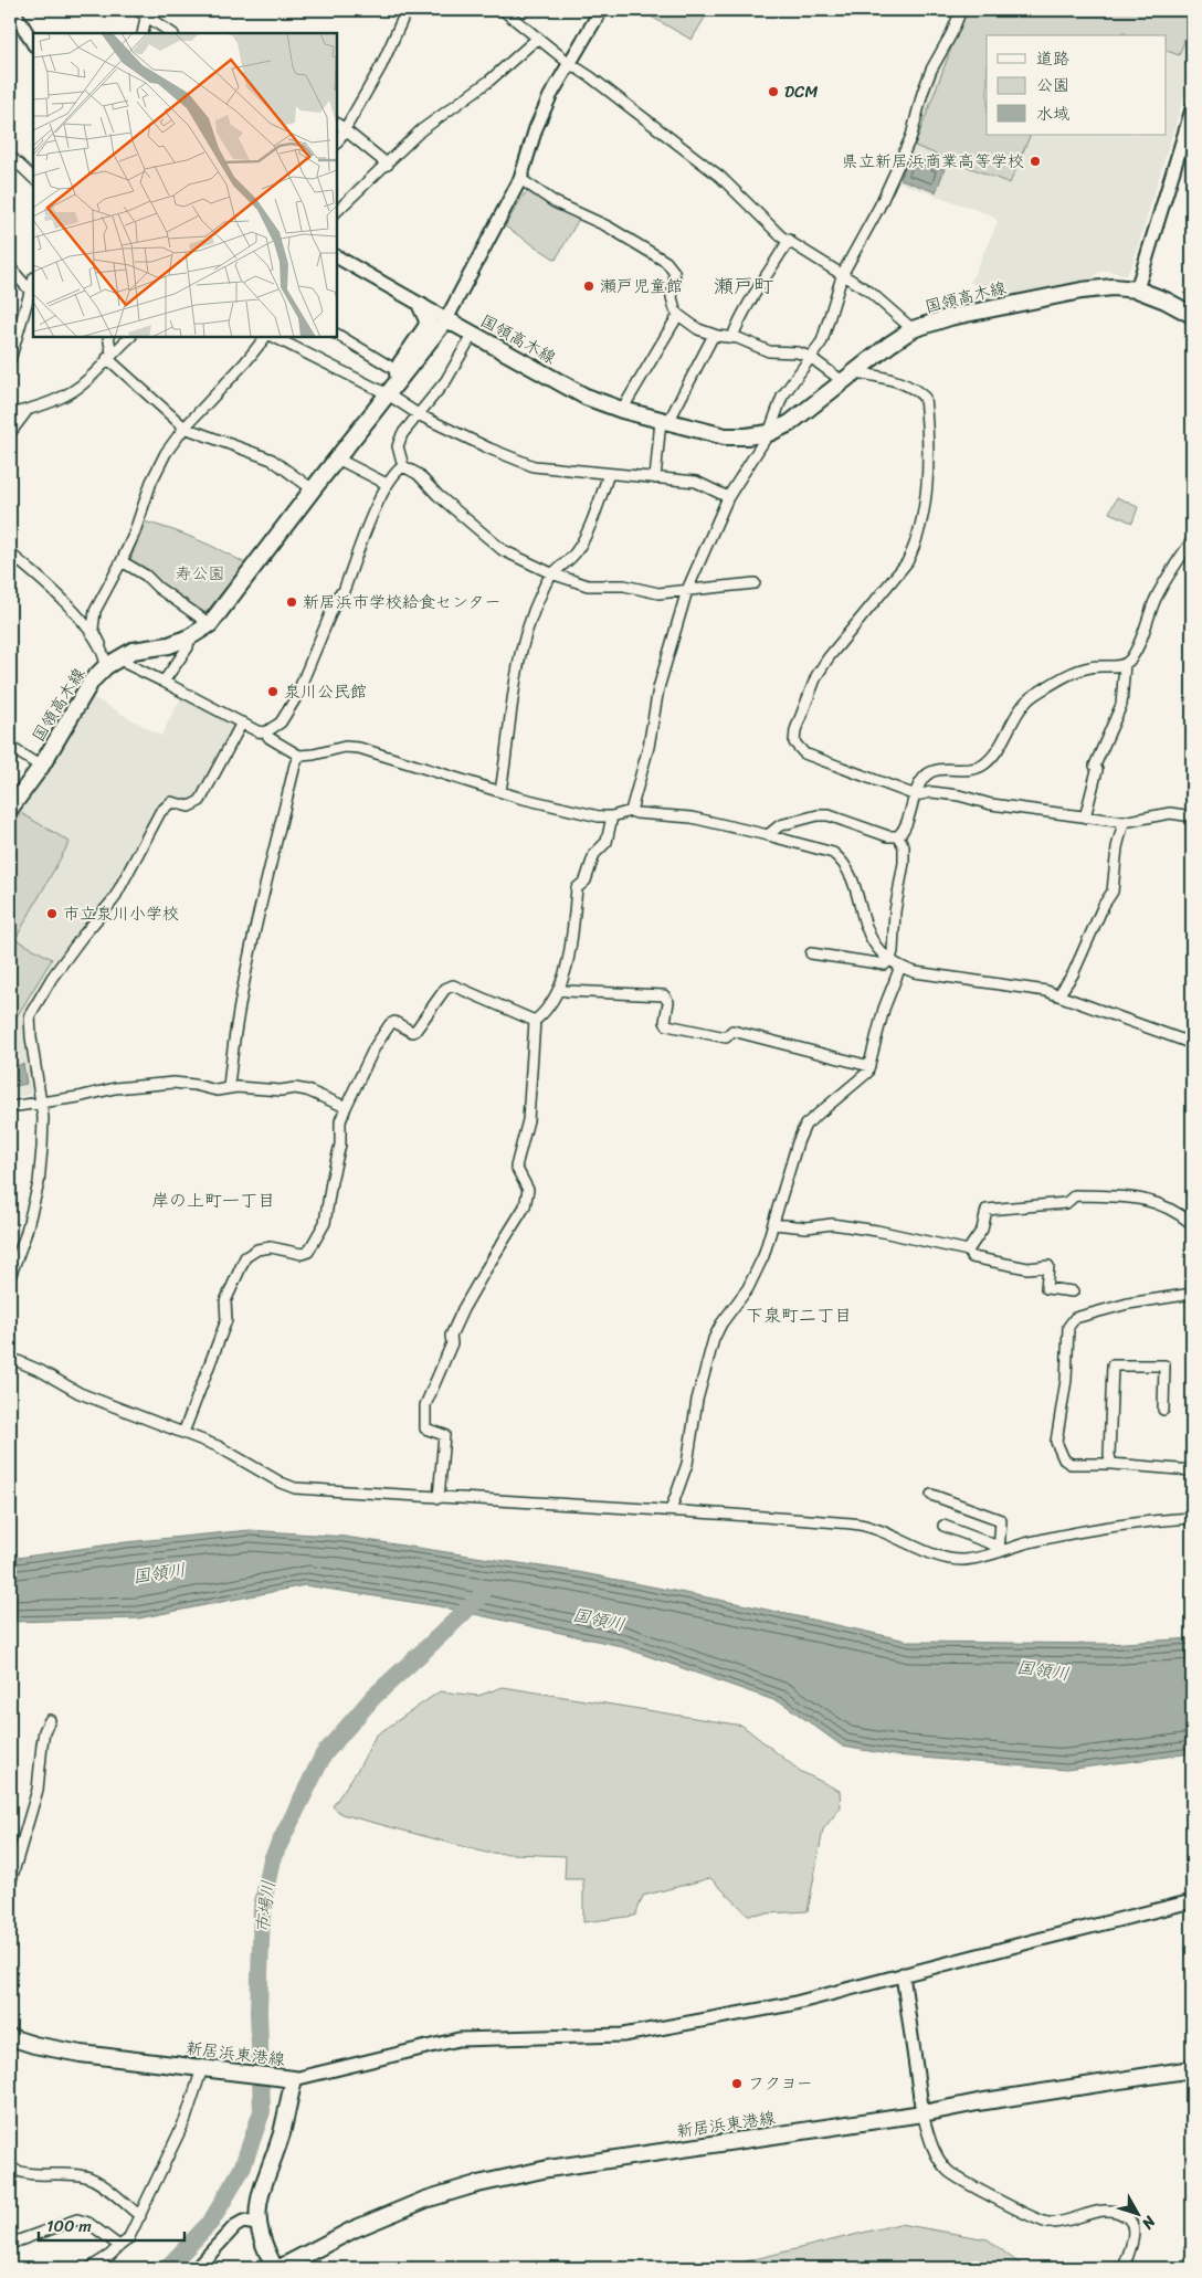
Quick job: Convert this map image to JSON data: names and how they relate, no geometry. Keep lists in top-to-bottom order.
{
  "streets": {
    "main road": ["国領高木線", "新居浜東港線"]
  },
  "districts": ["瀬戸町", "岸の上町一丁目", "下泉町二丁目"],
  "water": ["国領川", "市場川"],
  "parks": ["寿公園"],
  "places": [
    "DCM",
    "県立新居浜商業高等学校",
    "瀬戸児童館",
    "新居浜市学校給食センター",
    "泉川公民館",
    "市立泉川小学校",
    "フクヨー"
  ],
  "legend": ["道路", "公園", "水域"],
  "scale_bar": "100 m",
  "north": "bottom right"
}
